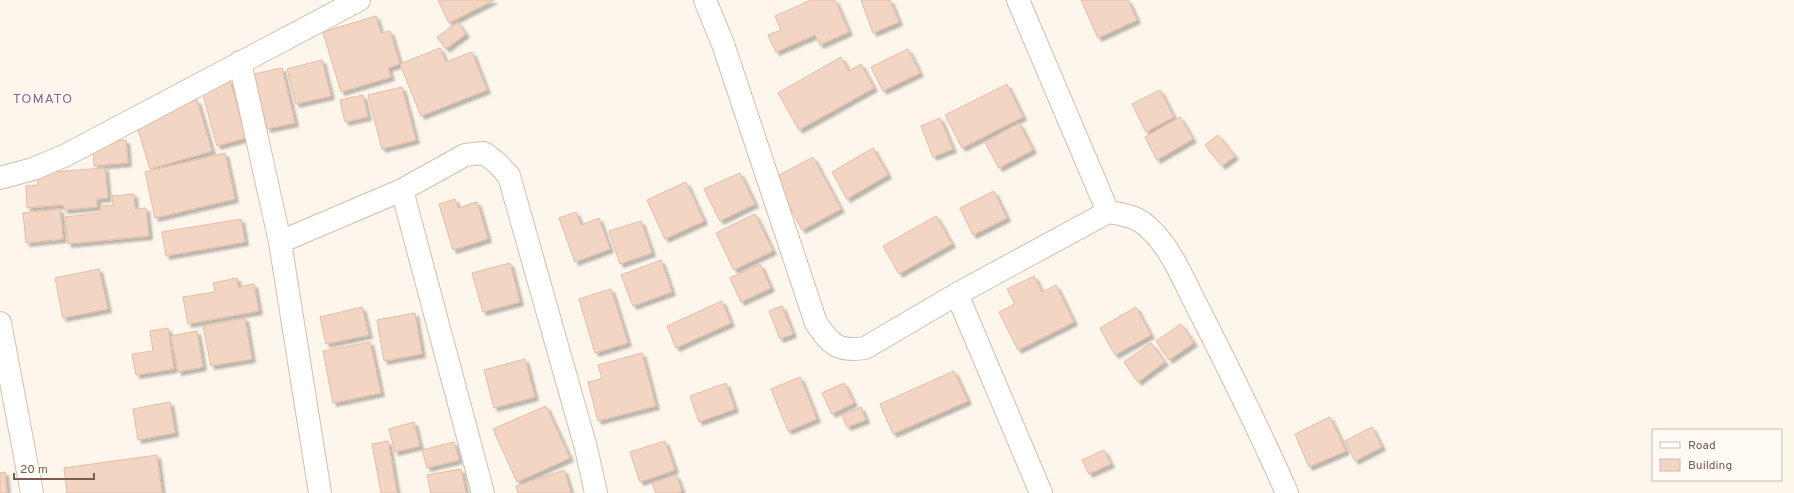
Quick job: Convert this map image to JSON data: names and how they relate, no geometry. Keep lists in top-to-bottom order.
{
  "districts": ["TOMATO"],
  "legend": ["Road", "Building"],
  "scale_bar": "20 m"
}
